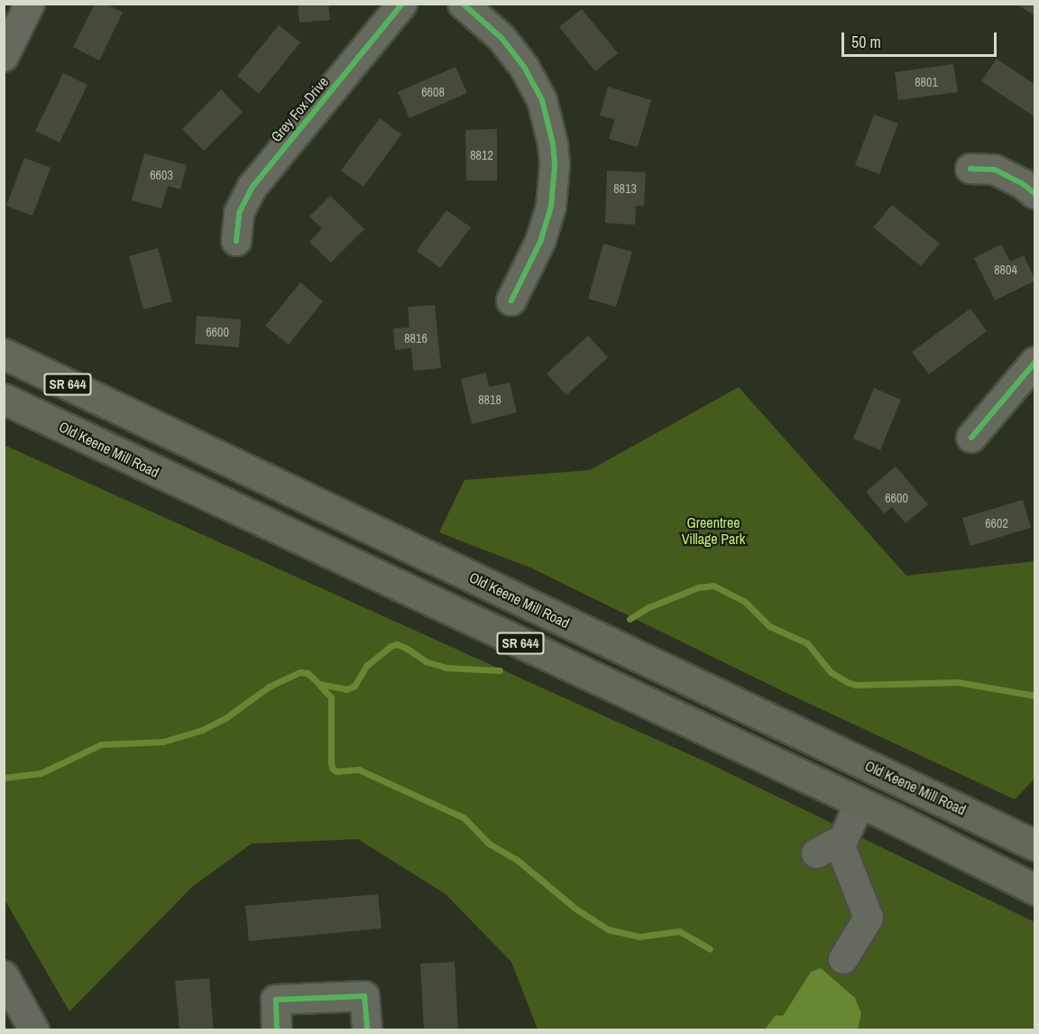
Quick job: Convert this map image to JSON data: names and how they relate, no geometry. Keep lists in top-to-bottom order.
{
  "streets": {
    "main road": ["SR 644", "Old Keene Mill Road"],
    "street": ["Grey Fox Drive"]
  },
  "parks": ["Greentree Village Park"],
  "house_numbers": [
    "8801",
    "6608",
    "8812",
    "6603",
    "8813",
    "8804",
    "6600",
    "8816",
    "8818",
    "6600",
    "6602"
  ],
  "scale_bar": "50 m"
}
